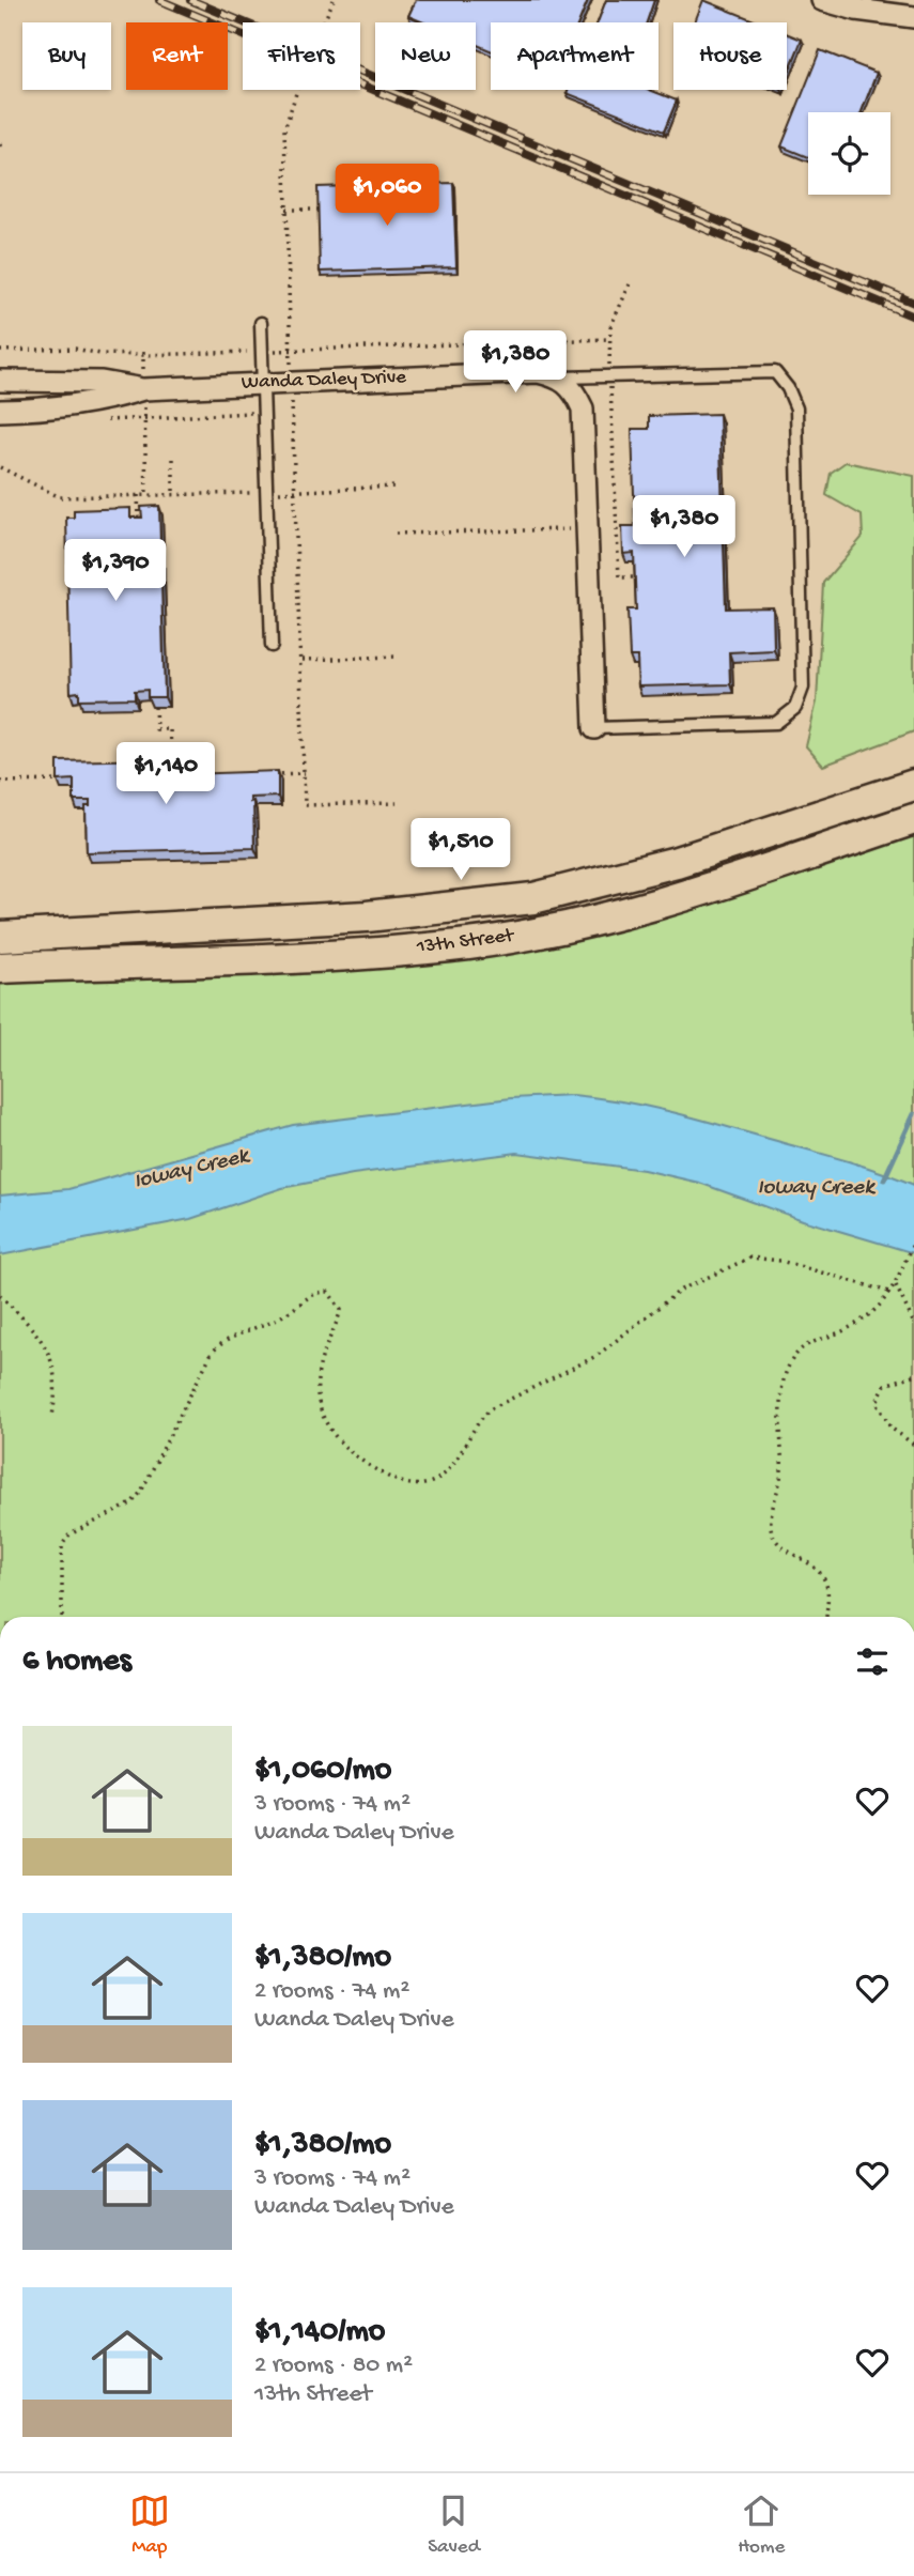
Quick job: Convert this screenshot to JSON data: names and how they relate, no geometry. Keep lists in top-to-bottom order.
{
  "streets": {
    "main road": ["13th Street"],
    "street": ["Wanda Daley Drive"]
  },
  "water": ["Ioway Creek"],
  "page": {
    "chip": [
      "Buy",
      "Rent",
      "Filters",
      "New",
      "Apartment",
      "House"
    ],
    "price": [
      "$1,060",
      "$1,380",
      "$1,380",
      "$1,390",
      "$1,140",
      "$1,510"
    ],
    "heading": "6 homes",
    "list": [
      {
        "name": "$1,060/mo",
        "note": "3 rooms · 74 m² · Wanda Daley Drive"
      },
      {
        "name": "$1,380/mo",
        "note": "2 rooms · 74 m² · Wanda Daley Drive"
      },
      {
        "name": "$1,380/mo",
        "note": "3 rooms · 74 m² · Wanda Daley Drive"
      },
      {
        "name": "$1,140/mo",
        "note": "2 rooms · 80 m² · 13th Street"
      }
    ],
    "tabs": ["Map", "Saved", "Home"]
  }
}
